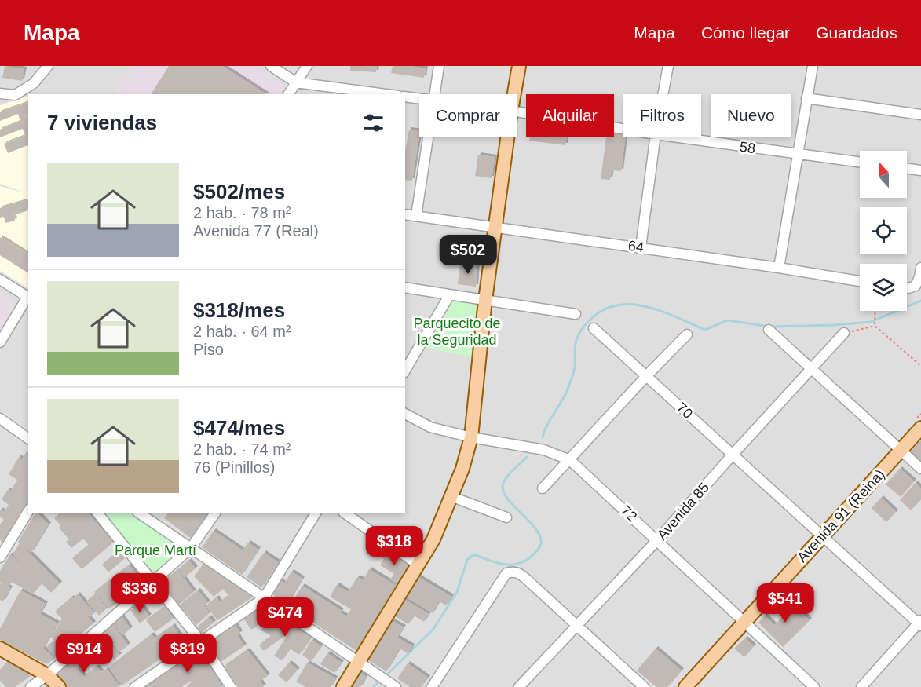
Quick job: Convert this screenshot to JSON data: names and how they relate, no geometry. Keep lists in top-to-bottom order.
{
  "streets": {
    "main road": ["Avenida 91 (Reina)"],
    "street": [
      "58",
      "64",
      "70",
      "Avenida 85",
      "72"
    ]
  },
  "crossings": [
    ["70", "Avenida 85"],
    ["70", "Avenida 91 (Reina)"],
    ["Avenida 85", "72"],
    ["72", "Avenida 91 (Reina)"]
  ],
  "parks": ["Parquecito de la Seguridad", "Parque Martí"],
  "north": "top",
  "page": {
    "header": "Mapa",
    "nav": ["Mapa", "Cómo llegar", "Guardados"],
    "chip": [
      "Comprar",
      "Alquilar",
      "Filtros",
      "Nuevo"
    ],
    "heading": "7 viviendas",
    "list": [
      {
        "name": "$502/mes",
        "note": "2 hab. · 78 m² · Avenida 77 (Real)"
      },
      {
        "name": "$318/mes",
        "note": "2 hab. · 64 m² · Piso"
      },
      {
        "name": "$474/mes",
        "note": "2 hab. · 74 m² · 76 (Pinillos)"
      }
    ],
    "price": [
      "$502",
      "$318",
      "$336",
      "$541",
      "$474",
      "$914",
      "$819"
    ]
  }
}
